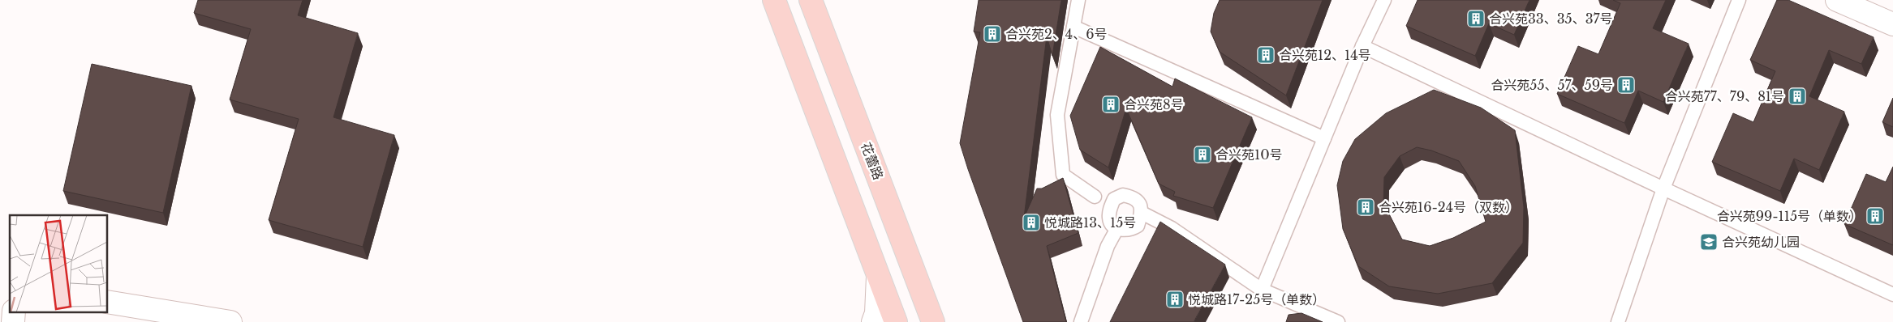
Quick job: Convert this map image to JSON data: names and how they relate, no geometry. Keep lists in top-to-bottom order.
{
  "streets": {
    "main road": ["花蕾路"]
  },
  "places": {
    "building": [
      "合兴苑33、35、37号",
      "合兴苑2、4、6号",
      "合兴苑12、14号",
      "合兴苑55、57、59号",
      "合兴苑77、79、81号",
      "合兴苑8号",
      "合兴苑10号",
      "合兴苑16-24号（双数）",
      "合兴苑99-115号（单数）",
      "悦城路13、15号",
      "悦城路17-25号（单数）"
    ],
    "school or university": ["合兴苑幼儿园"]
  }
}
